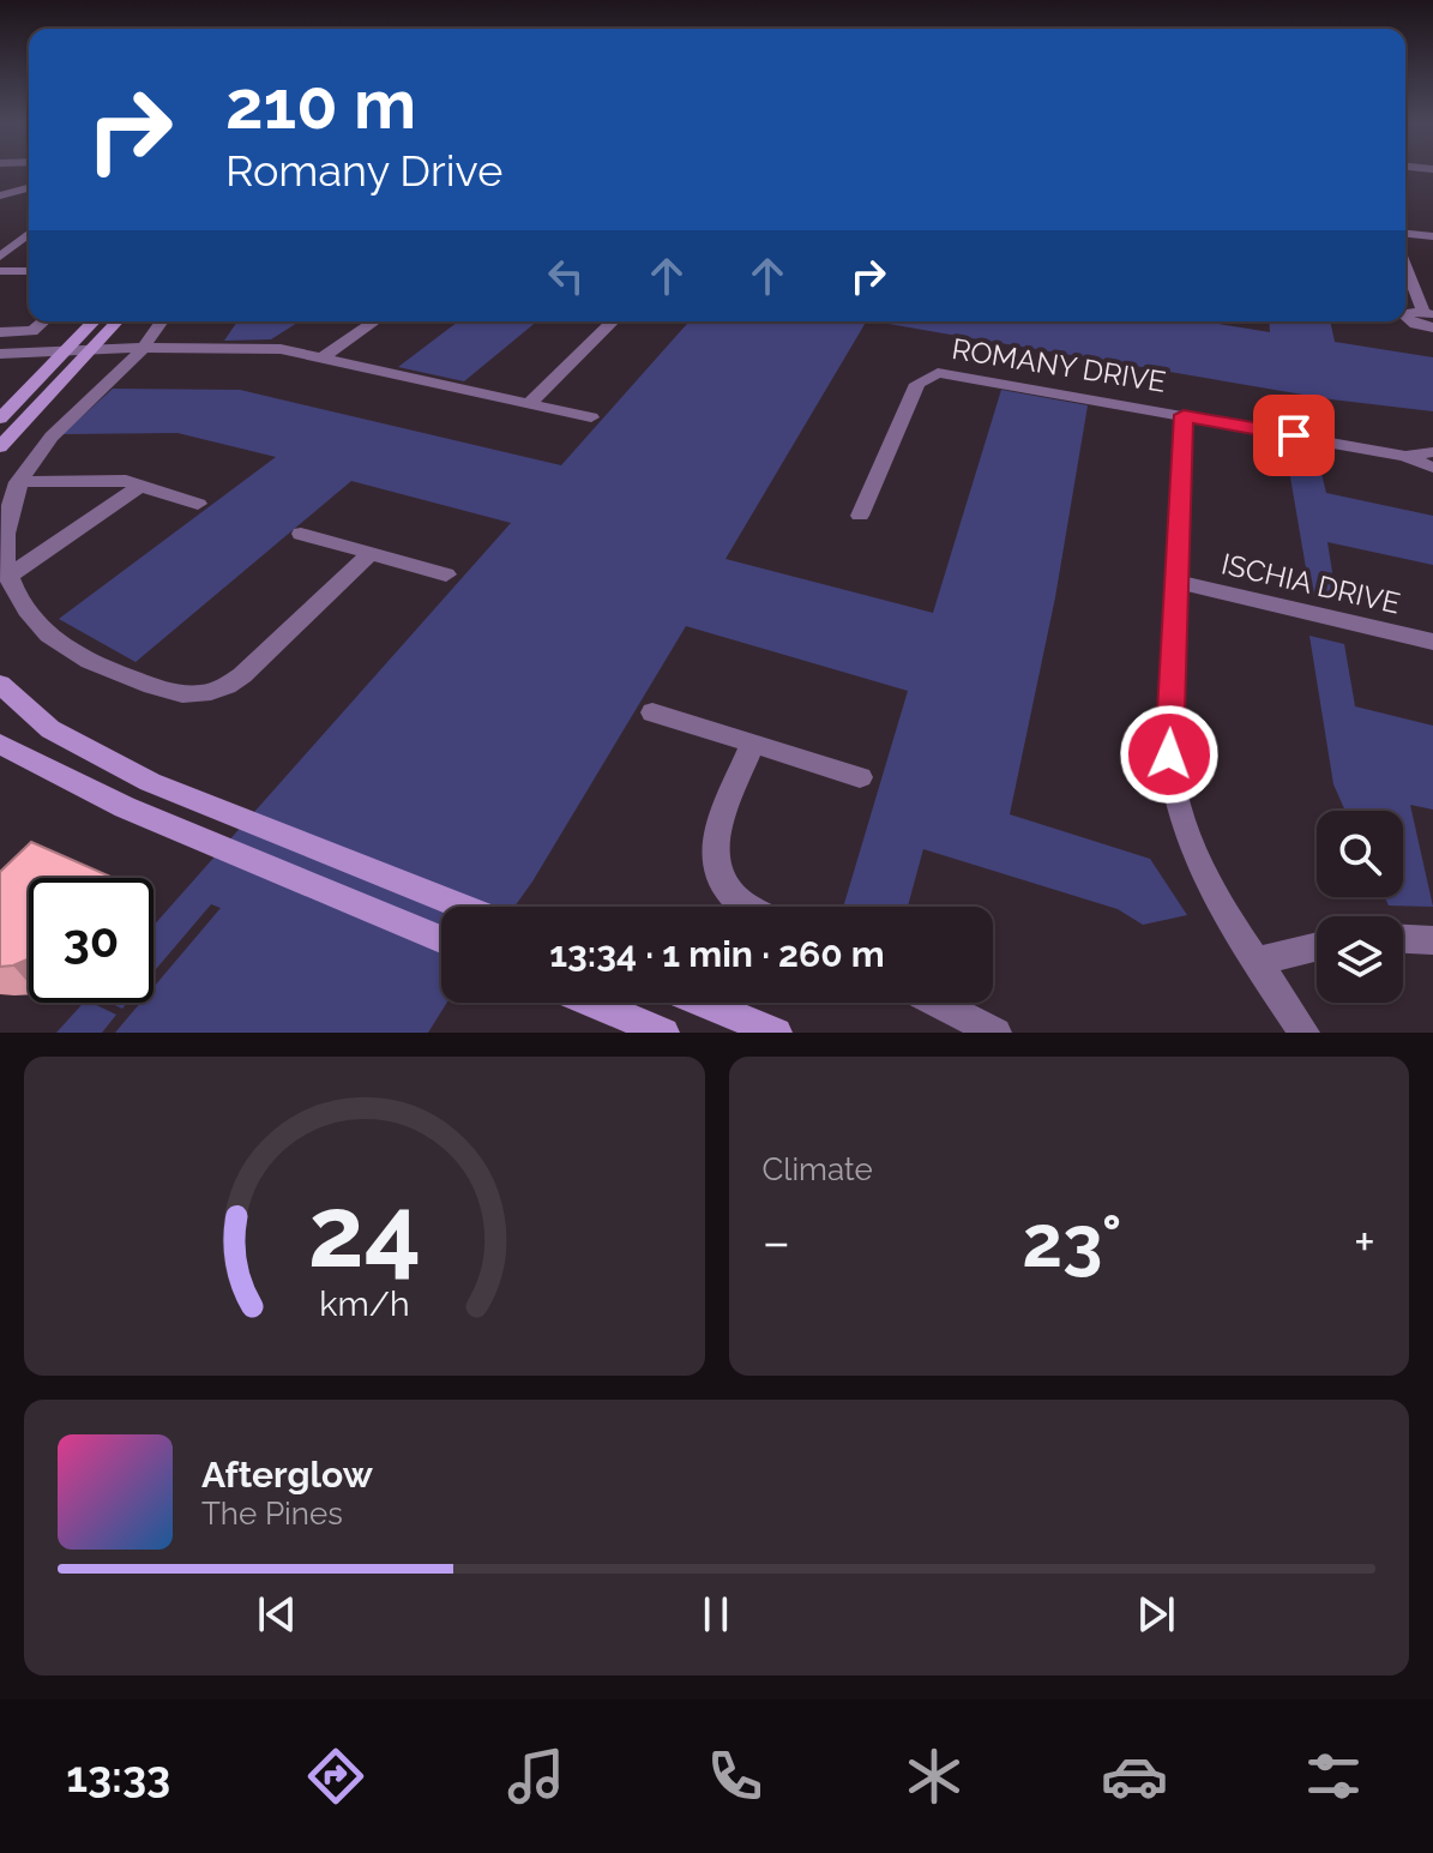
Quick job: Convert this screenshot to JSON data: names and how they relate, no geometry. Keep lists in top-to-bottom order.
{
  "streets": {
    "street": ["ROMANY DRIVE", "ISCHIA DRIVE"]
  },
  "page": {
    "turn": ["210 m", "Romany Drive"],
    "limit": "30",
    "trip": "13:34 · 1 min · 260 m",
    "tile": "Climate",
    "heat": ["−", "23°", "+"],
    "song": ["Afterglow", "The Pines"],
    "tabs": "13:33",
    "gauge": ["24", "km/h"]
  }
}
